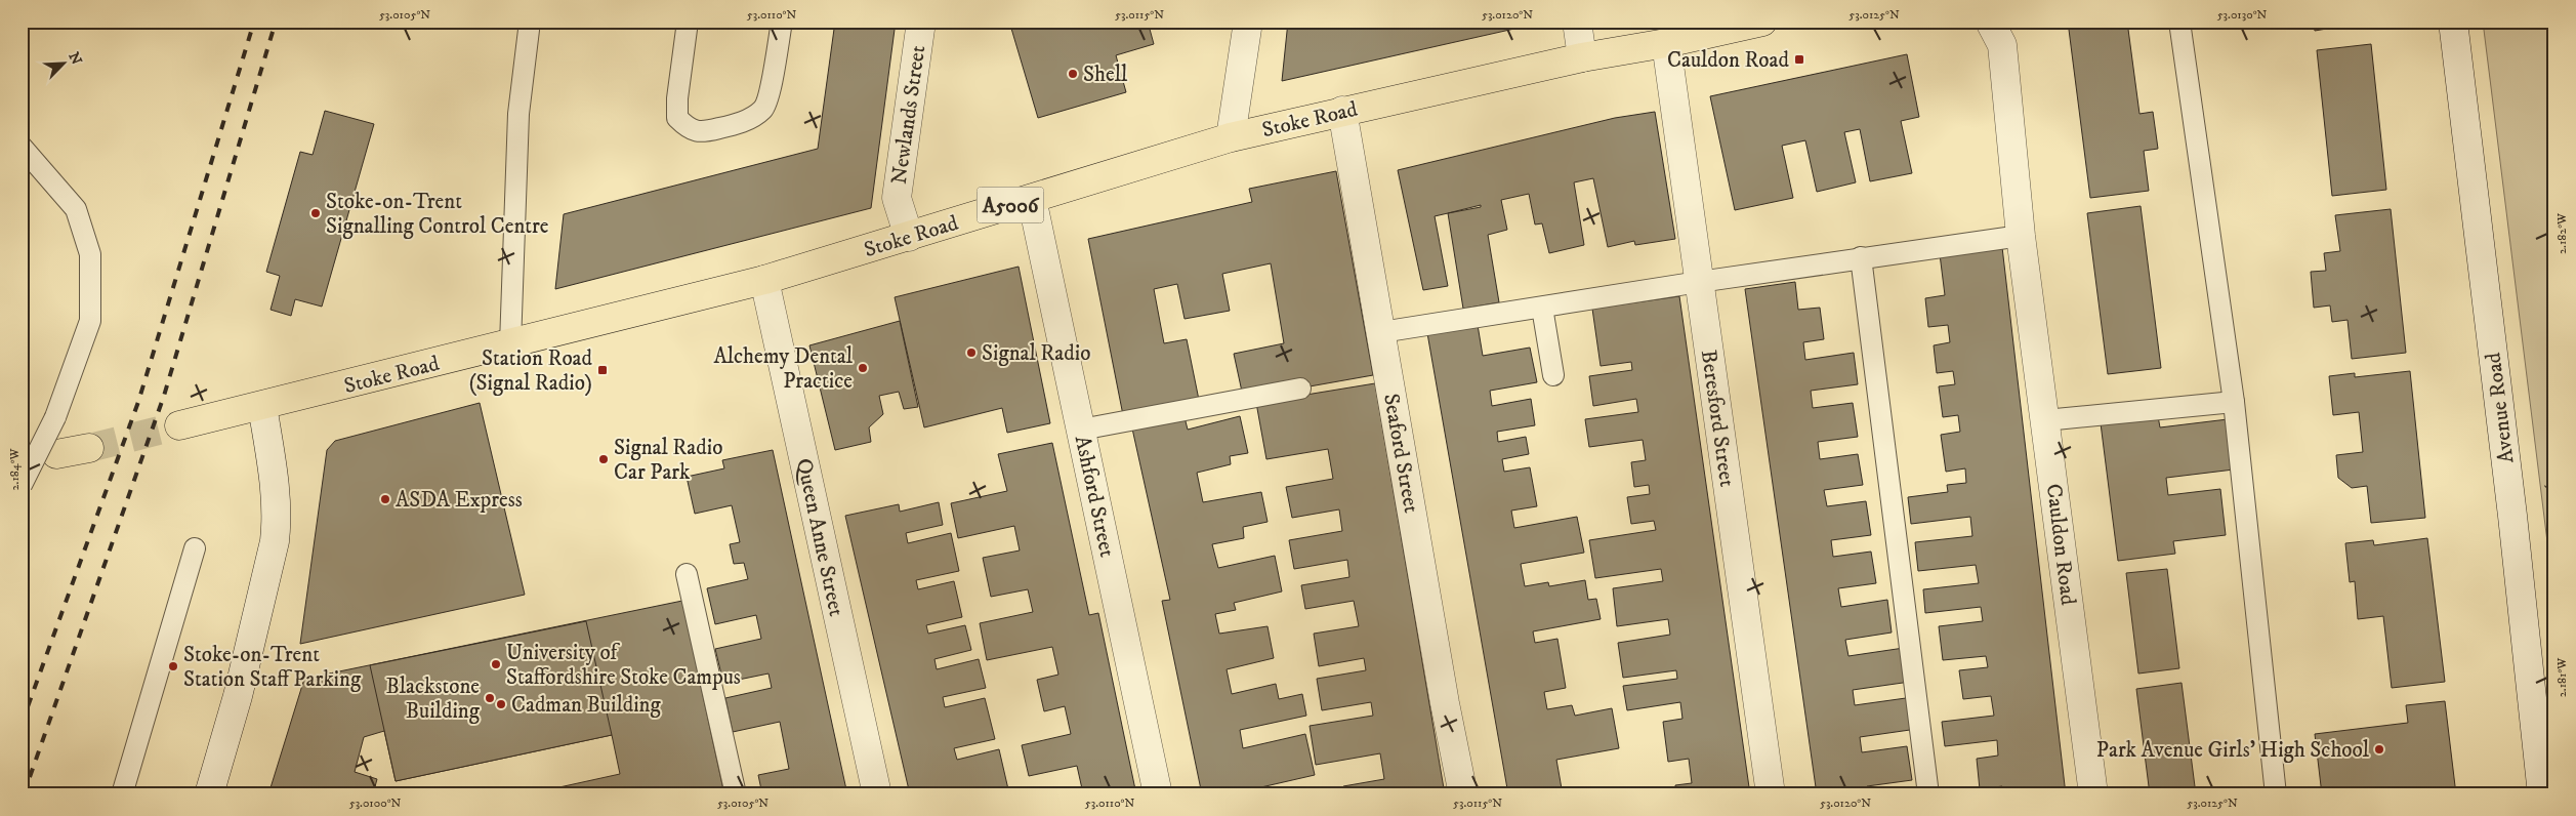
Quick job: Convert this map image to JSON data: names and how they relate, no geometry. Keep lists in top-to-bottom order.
{
  "streets": {
    "main road": ["Stoke Road", "A5006"],
    "street": [
      "Newlands Street",
      "Avenue Road",
      "Beresford Street",
      "Seaford Street",
      "Ashford Street",
      "Queen Anne Street",
      "Cauldon Road"
    ]
  },
  "crossings": [
    ["Newlands Street", "Stoke Road"],
    ["Stoke Road", "Beresford Street"],
    ["Stoke Road", "Seaford Street"],
    ["Stoke Road", "Ashford Street"],
    ["Stoke Road", "Queen Anne Street"]
  ],
  "places": {
    "transit": ["Cauldon Road", "Station Road (Signal Radio)"],
    "other": [
      "Shell",
      "Stoke-on-Trent Signalling Control Centre",
      "Signal Radio",
      "Alchemy Dental Practice",
      "Signal Radio Car Park",
      "ASDA Express",
      "University of Staffordshire Stoke Campus",
      "Stoke-on-Trent Station Staff Parking",
      "Blackstone Building",
      "Cadman Building",
      "Park Avenue Girls' High School"
    ]
  },
  "north": "top right",
  "coordinates": [
    "53.0105°N",
    "53.0110°N",
    "53.0115°N",
    "53.0120°N",
    "53.0125°N",
    "53.0130°N",
    "2.182°W",
    "2.184°W",
    "2.181°W",
    "53.0100°N"
  ]
}
